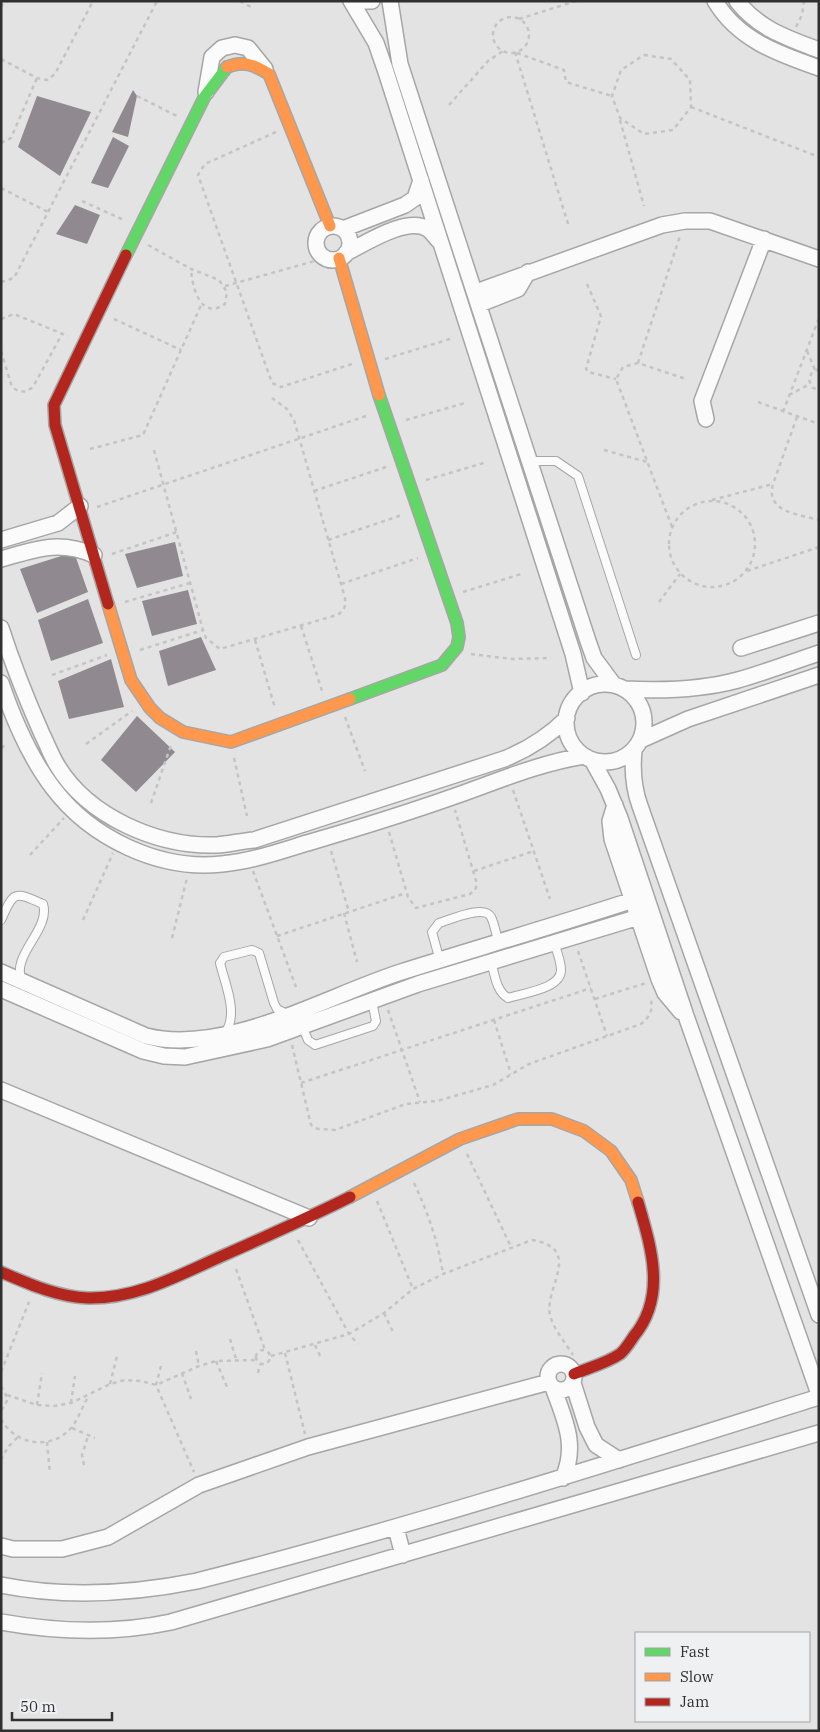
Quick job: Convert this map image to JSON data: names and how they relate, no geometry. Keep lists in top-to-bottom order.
{
  "legend": ["Fast", "Slow", "Jam"],
  "scale_bar": "50 m"
}
